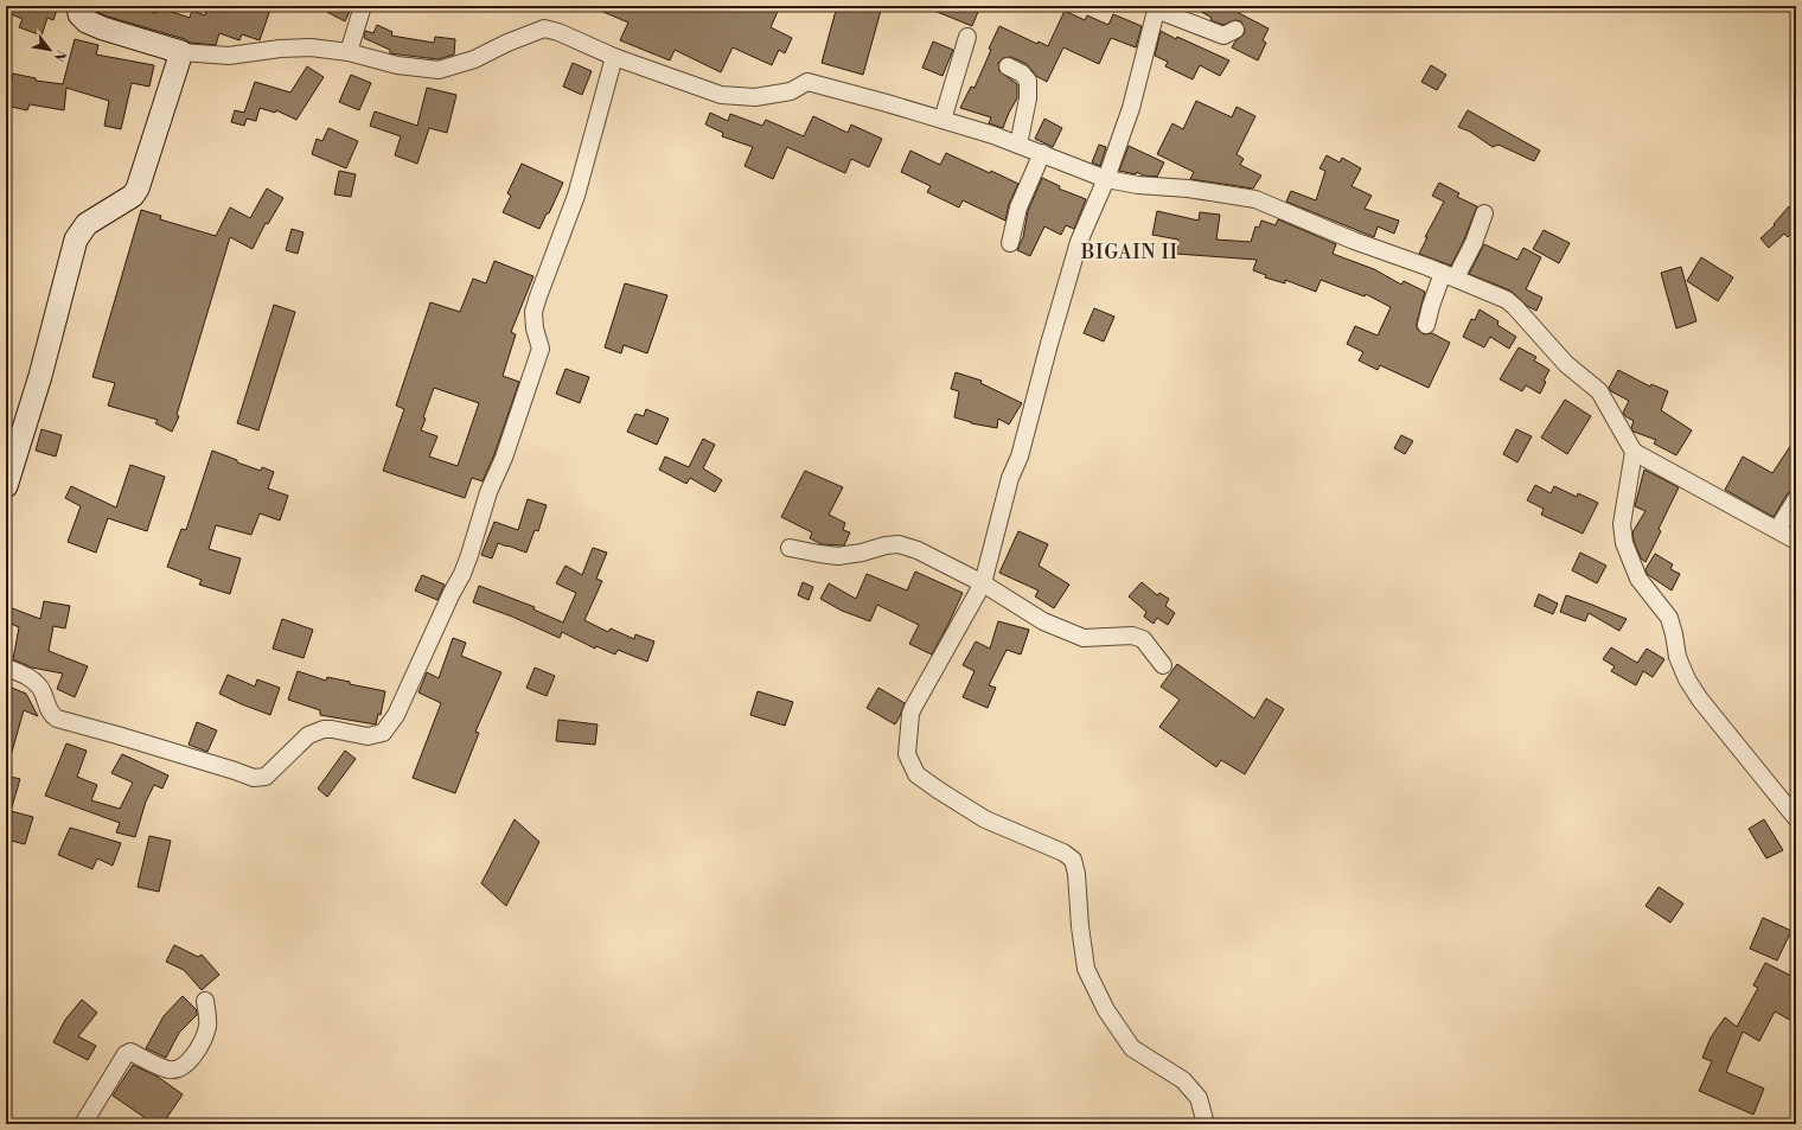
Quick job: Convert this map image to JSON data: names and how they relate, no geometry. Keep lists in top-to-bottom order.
{
  "districts": ["BIGAIN II"],
  "north": "bottom right"
}
